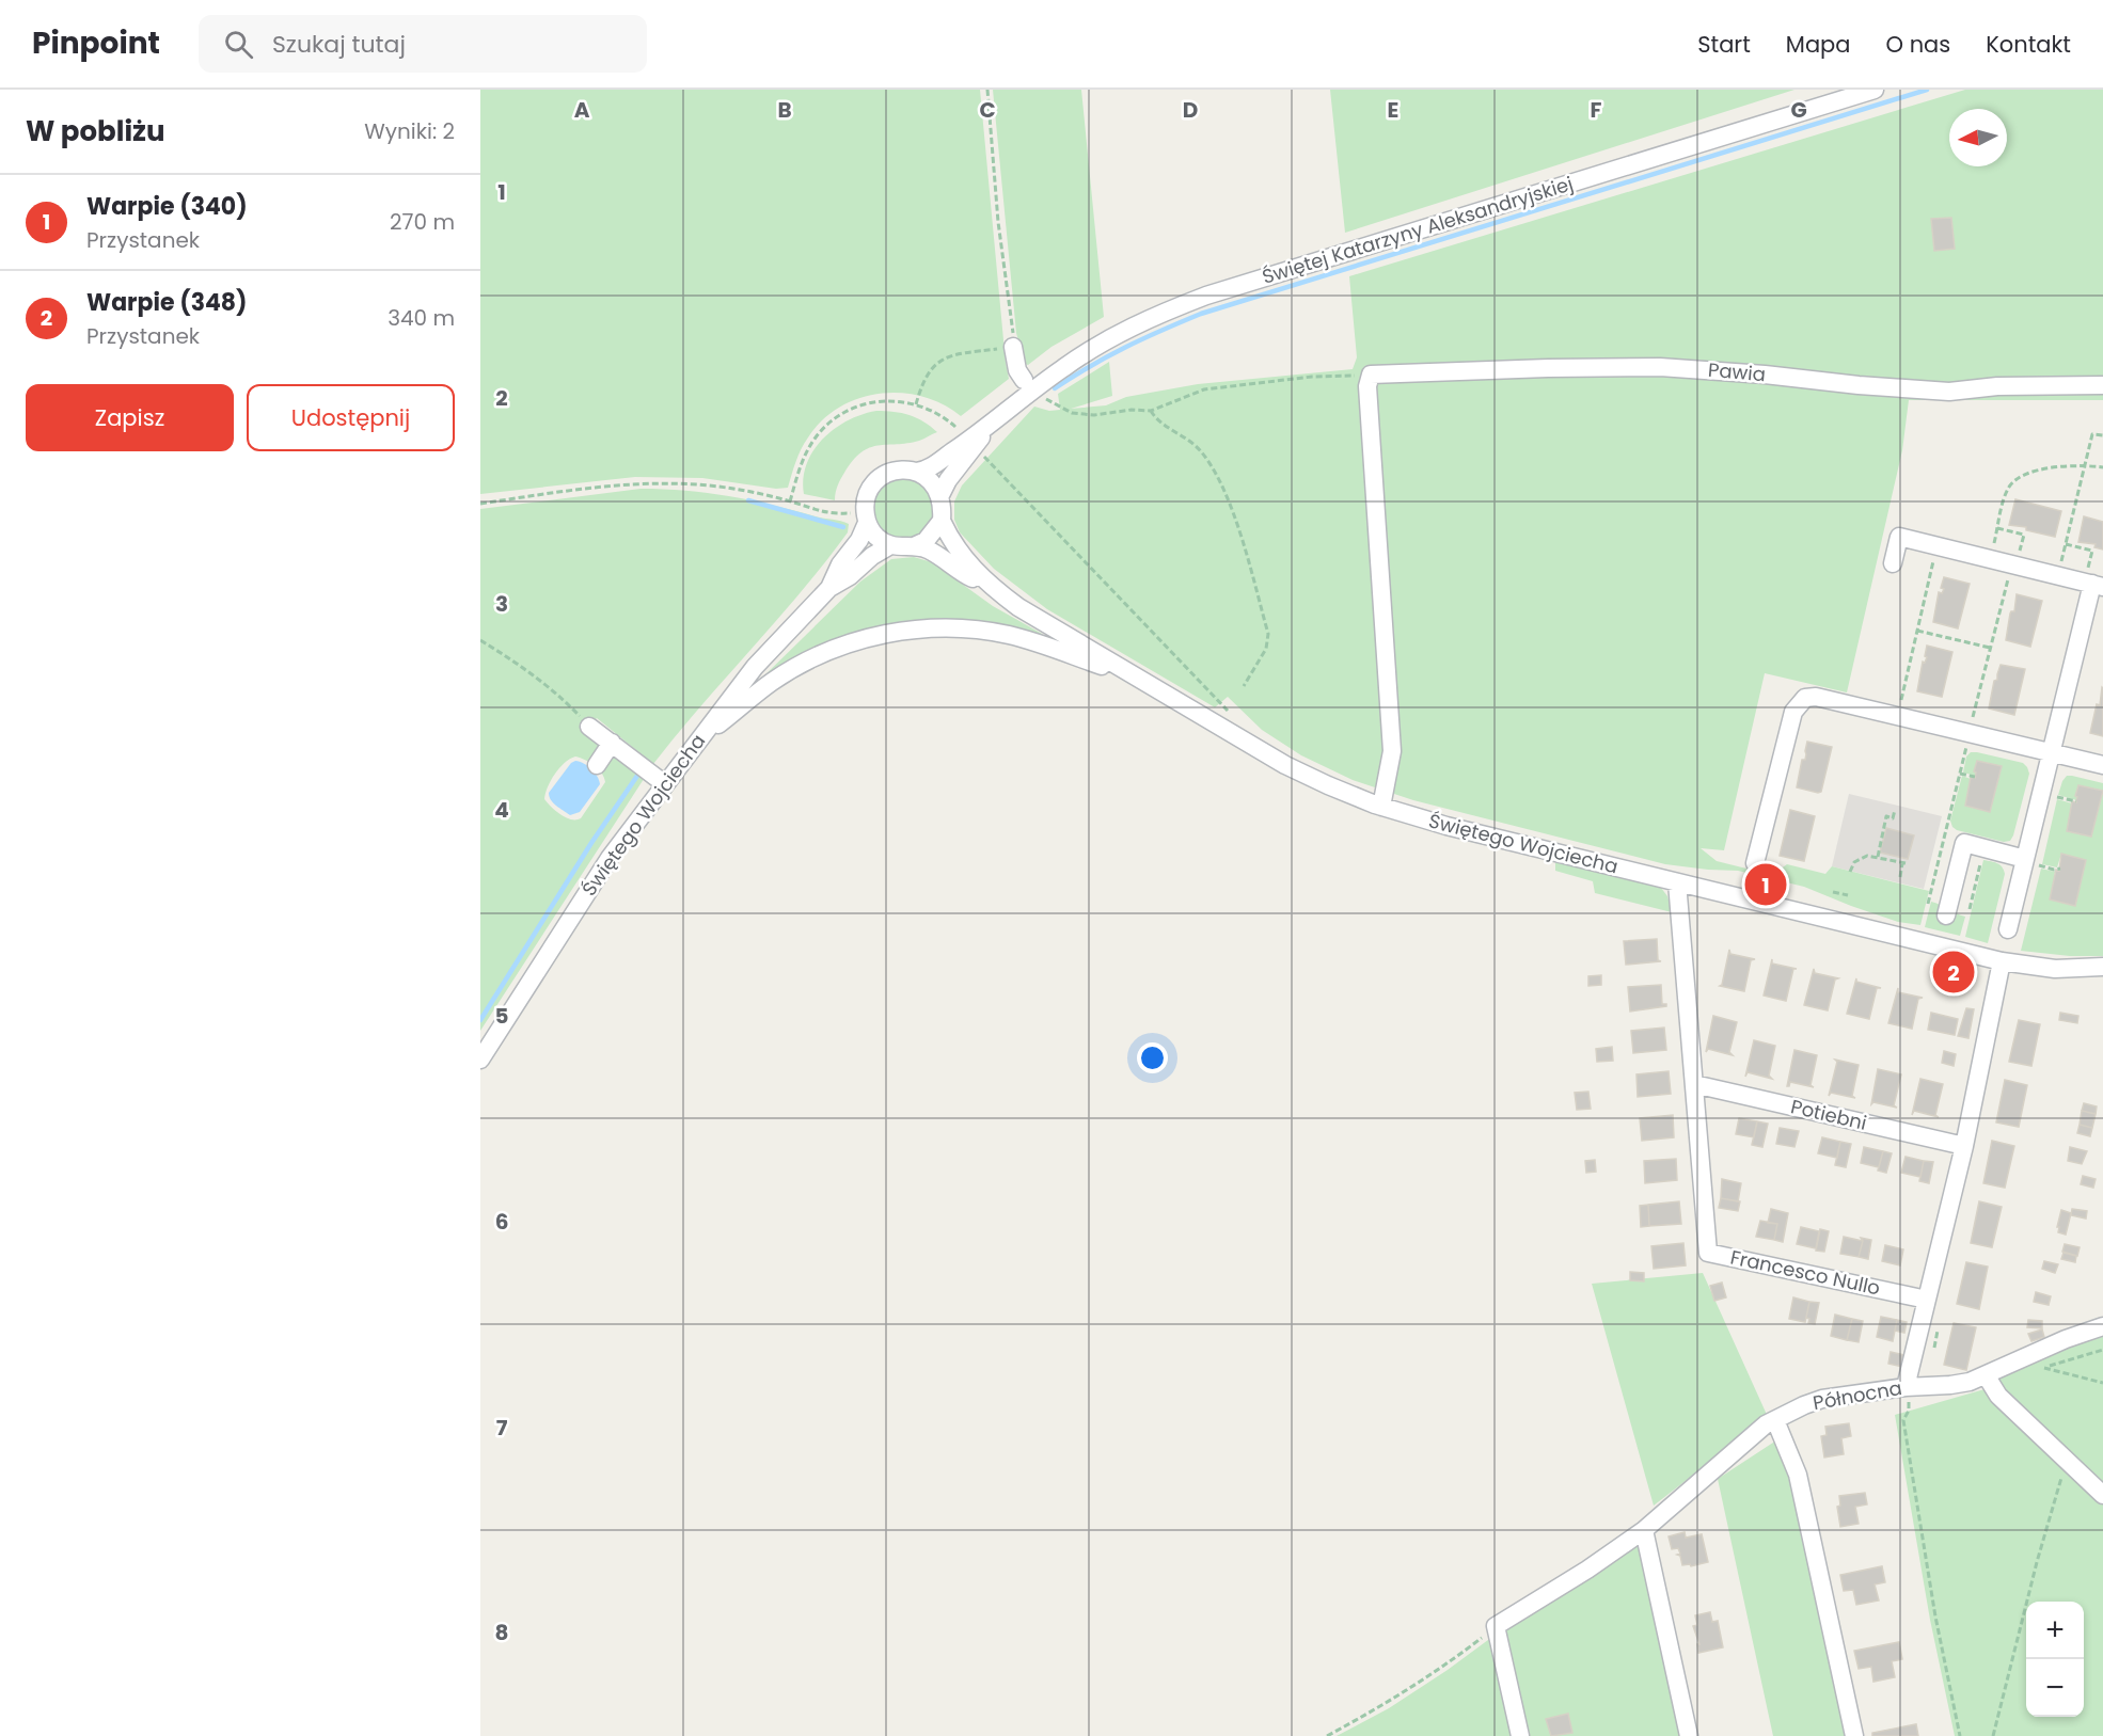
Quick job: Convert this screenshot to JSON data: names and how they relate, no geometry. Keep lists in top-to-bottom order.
{
  "streets": {
    "street": [
      "Świętej Katarzyny Aleksandryjskiej",
      "Pawia",
      "Świętego Wojciecha",
      "Potiebni",
      "Francesco Nullo",
      "Północna"
    ]
  },
  "crossings": [
    ["Świętej Katarzyny Aleksandryjskiej", "Świętego Wojciecha"],
    ["Świętego Wojciecha", "Francesco Nullo"],
    ["Potiebni", "Francesco Nullo"]
  ],
  "north": "left",
  "page": {
    "header": "Pinpoint",
    "search": "Szukaj tutaj",
    "nav": [
      "Start",
      "Mapa",
      "O nas",
      "Kontakt"
    ],
    "heading": ["W pobliżu", "Wyniki: 2"],
    "list": [
      {
        "mark": "1",
        "name": "Warpie (340)",
        "note": "Przystanek",
        "value": "270 m"
      },
      {
        "mark": "2",
        "name": "Warpie (348)",
        "note": "Przystanek",
        "value": "340 m"
      }
    ],
    "buttons": ["Zapisz", "Udostępnij"],
    "pins": ["1", "2"],
    "map_buttons": ["+", "−"]
  },
  "grid": {
    "columns": [
      "A",
      "B",
      "C",
      "D",
      "E",
      "F",
      "G"
    ],
    "rows": [
      "1",
      "2",
      "3",
      "4",
      "5",
      "6",
      "7",
      "8"
    ]
  }
}
